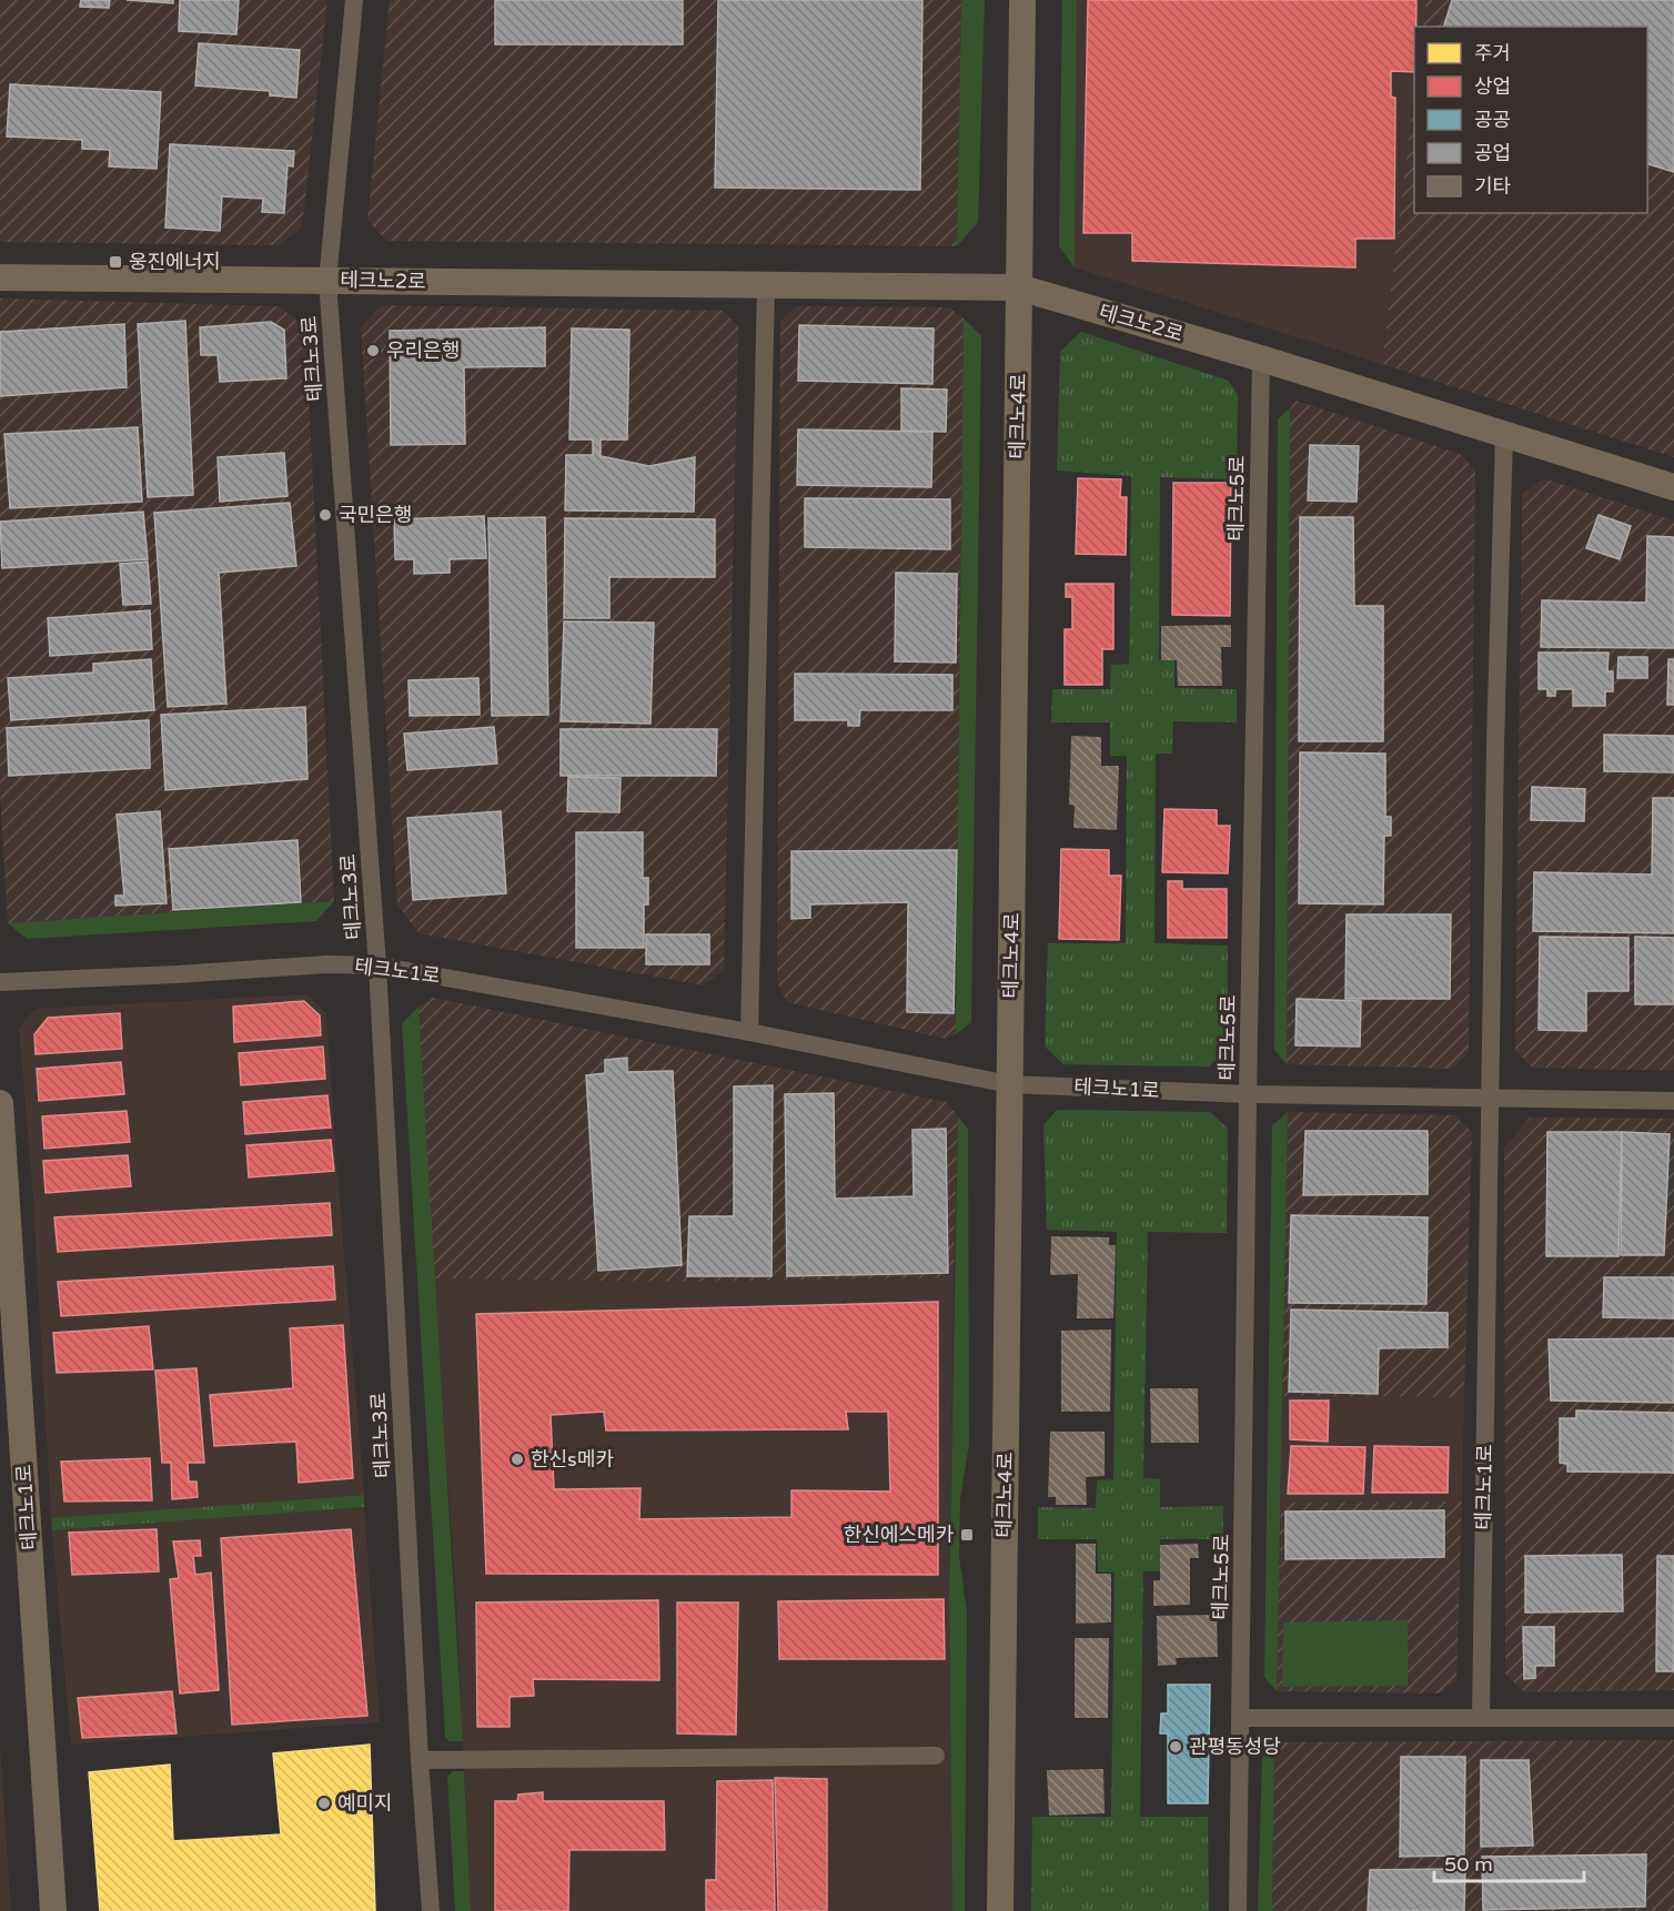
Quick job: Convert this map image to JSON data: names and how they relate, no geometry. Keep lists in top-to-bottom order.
{
  "streets": {
    "main road": ["테크노2로", "테크노4로", "테크노1로"],
    "street": ["테크노3로", "테크노5로"]
  },
  "crossings": [
    ["테크노2로", "테크노3로"],
    ["테크노2로", "테크노4로"],
    ["테크노2로", "테크노5로"],
    ["테크노2로", "테크노1로"],
    ["테크노3로", "테크노1로"],
    ["테크노4로", "테크노1로"],
    ["테크노5로", "테크노1로"]
  ],
  "places": {
    "transit": ["웅진에너지", "한신에스메카"],
    "other": [
      "우리은행",
      "국민은행",
      "한신s메카",
      "관평동성당",
      "예미지"
    ]
  },
  "legend": [
    "주거",
    "상업",
    "공공",
    "공업",
    "기타"
  ],
  "scale_bar": "50 m"
}
